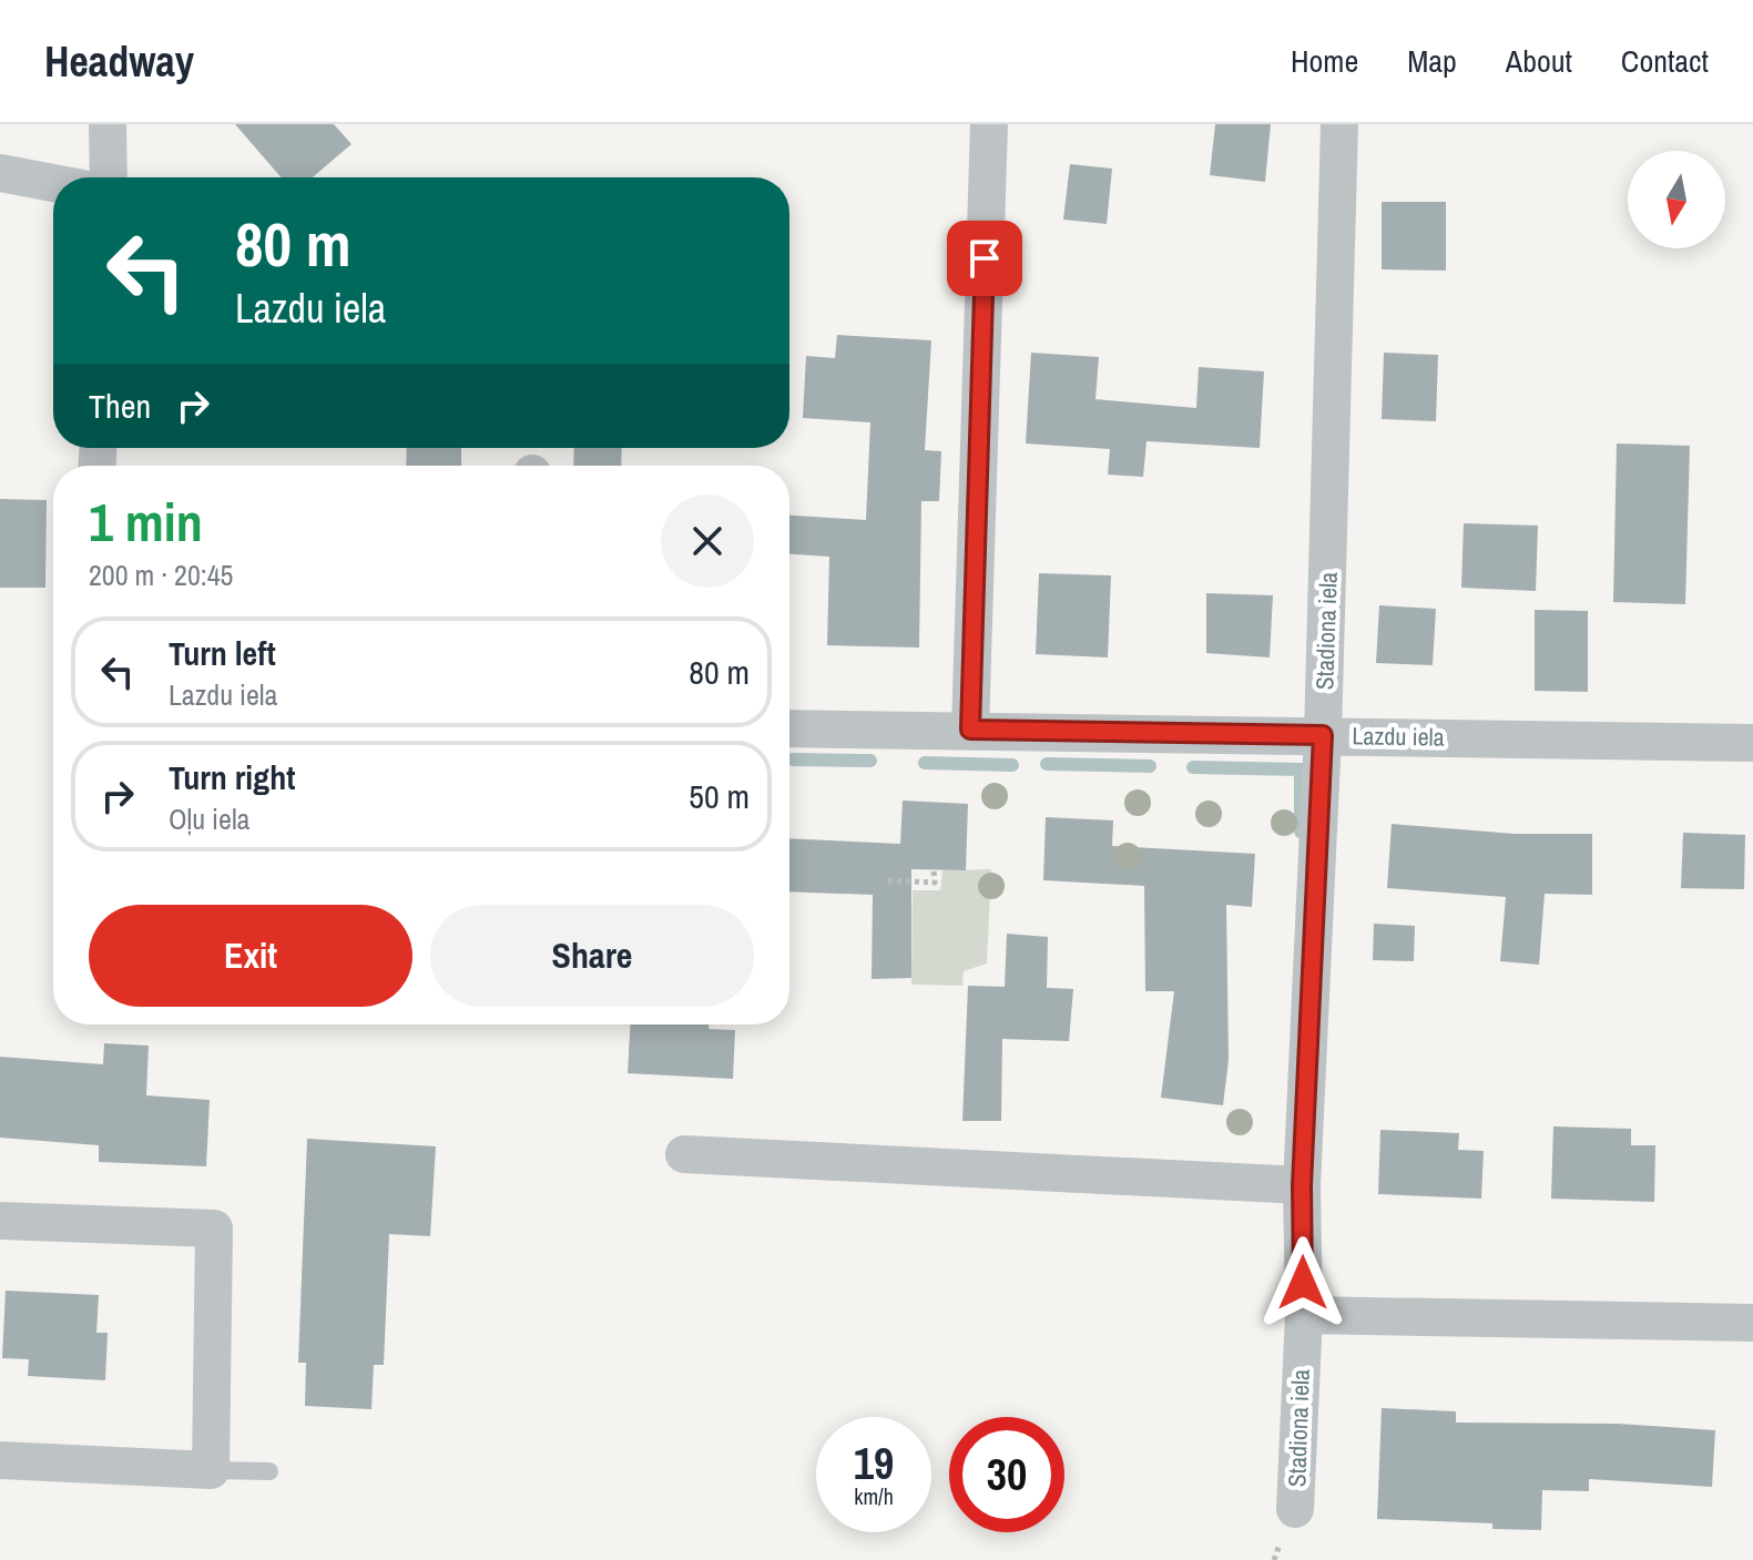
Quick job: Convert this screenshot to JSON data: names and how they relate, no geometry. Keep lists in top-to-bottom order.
{
  "streets": {
    "street": ["Stadiona iela", "Lazdu iela"]
  },
  "crossings": [
    ["Stadiona iela", "Lazdu iela"]
  ],
  "north": "bottom",
  "page": {
    "header": "Headway",
    "nav": [
      "Home",
      "Map",
      "About",
      "Contact"
    ],
    "turn": ["80 m", "Lazdu iela"],
    "then": "Then",
    "heading": ["1 min", "200 m · 20:45"],
    "list": [
      {
        "name": "Turn left",
        "note": "Lazdu iela",
        "value": "80 m"
      },
      {
        "name": "Turn right",
        "note": "Oļu iela",
        "value": "50 m"
      }
    ],
    "buttons": ["Exit", "Share"],
    "speed": "19 km/h",
    "limit": "30"
  }
}
